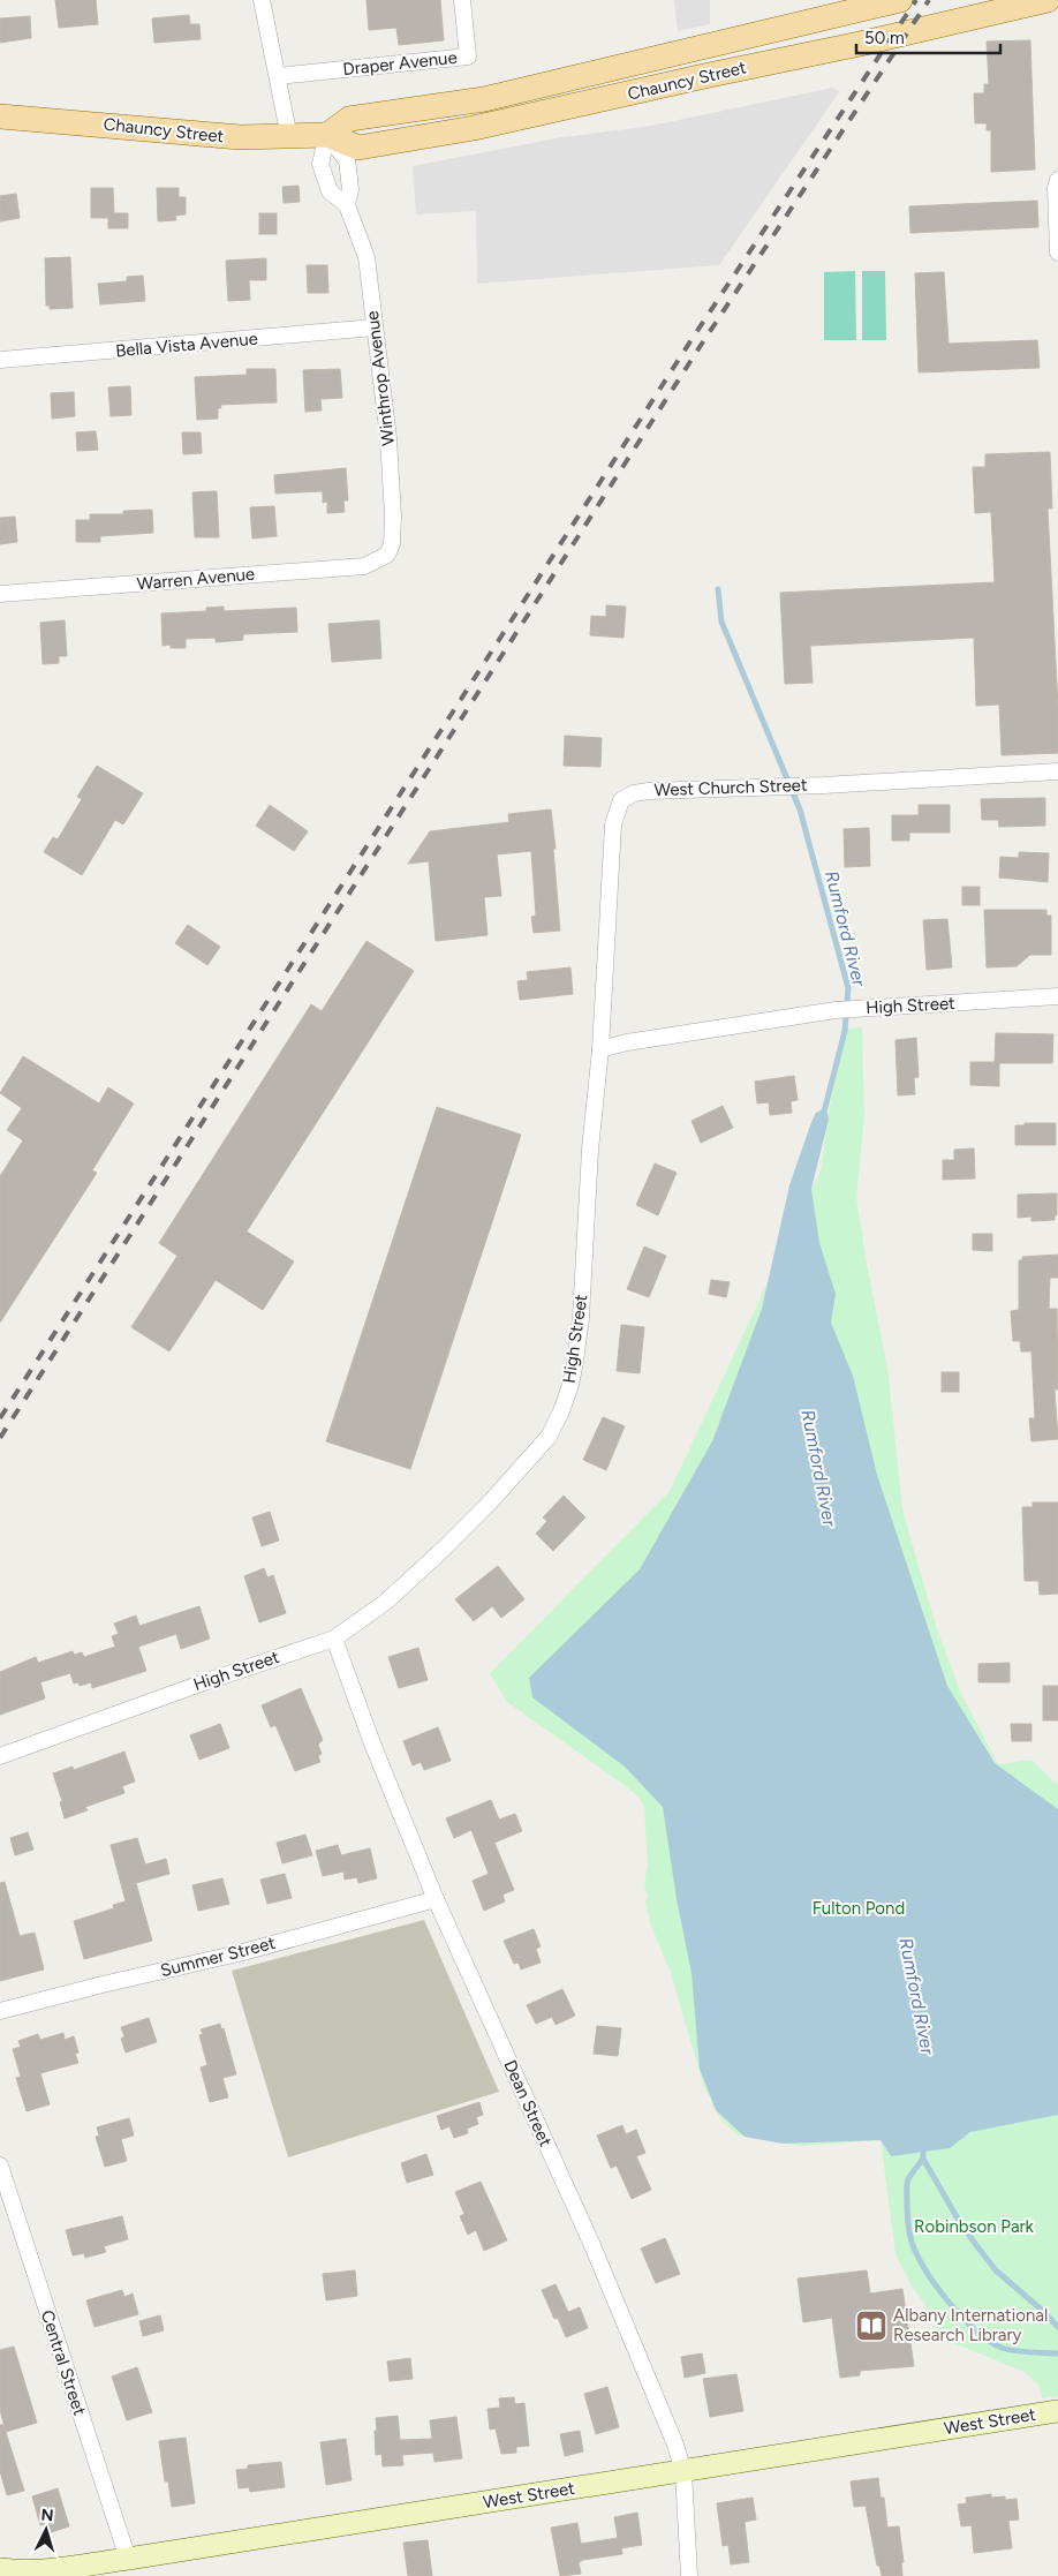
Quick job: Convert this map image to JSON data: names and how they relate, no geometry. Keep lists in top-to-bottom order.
{
  "streets": {
    "main road": ["Chauncy Street", "West Street"],
    "street": [
      "Draper Avenue",
      "Bella Vista Avenue",
      "Winthrop Avenue",
      "Warren Avenue",
      "West Church Street",
      "High Street",
      "Summer Street",
      "Dean Street",
      "Central Street"
    ]
  },
  "crossings": [
    ["Chauncy Street", "Winthrop Avenue"],
    ["Bella Vista Avenue", "Winthrop Avenue"],
    ["Winthrop Avenue", "Warren Avenue"],
    ["West Church Street", "High Street"],
    ["High Street", "Dean Street"],
    ["Summer Street", "Dean Street"],
    ["Dean Street", "West Street"],
    ["Central Street", "West Street"]
  ],
  "water": ["Rumford River"],
  "parks": ["Fulton Pond", "Robinbson Park"],
  "places": {
    "library": ["Albany International Research Library"]
  },
  "scale_bar": "50 m",
  "north": "top"
}
